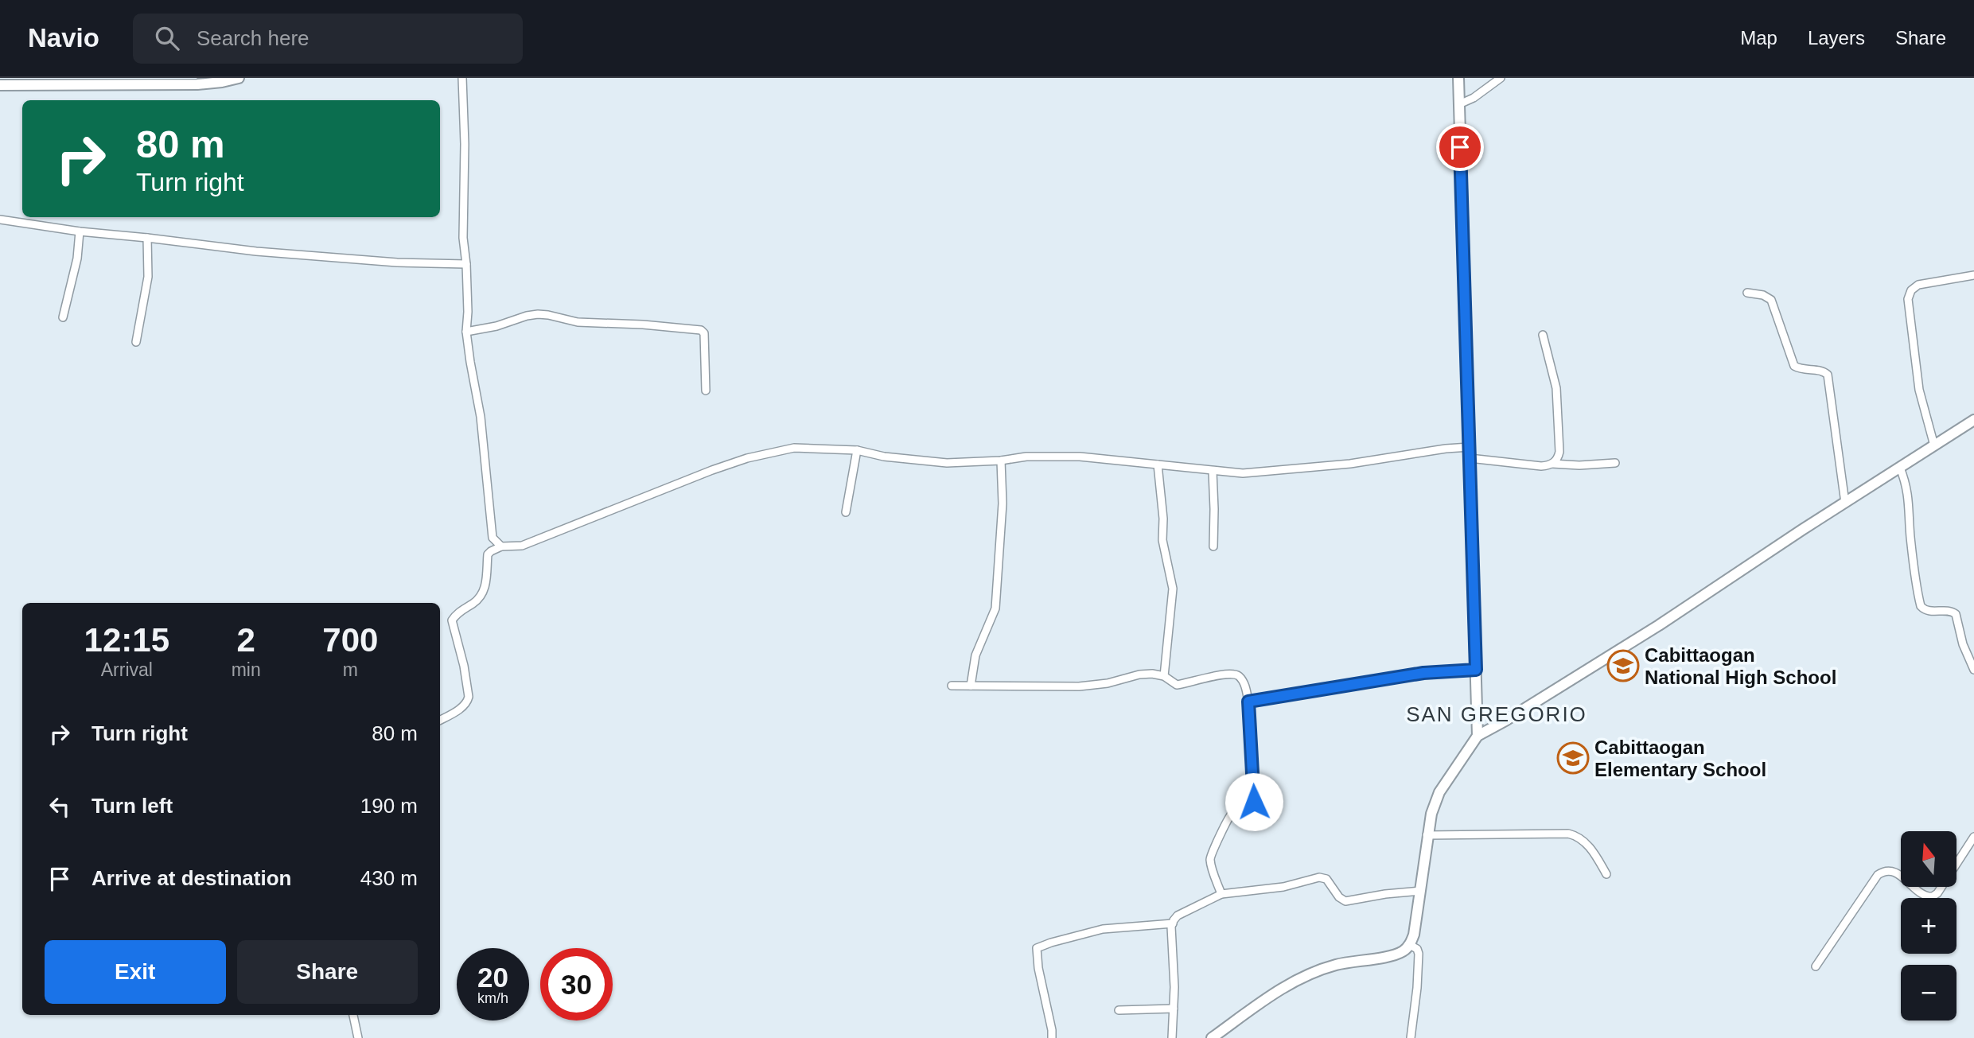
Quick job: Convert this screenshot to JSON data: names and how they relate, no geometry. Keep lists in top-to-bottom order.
{
  "districts": ["SAN GREGORIO"],
  "places": {
    "school or university": ["Cabittaogan National High School", "Cabittaogan Elementary School"]
  },
  "north": "top",
  "page": {
    "header": "Navio",
    "search": "Search here",
    "nav": ["Map", "Layers", "Share"],
    "turn": ["80 m", "Turn right"],
    "eta": [
      "12:15",
      "Arrival",
      "2",
      "min",
      "700",
      "m"
    ],
    "list": [
      {
        "name": "Turn right",
        "value": "80 m"
      },
      {
        "name": "Turn left",
        "value": "190 m"
      },
      {
        "name": "Arrive at destination",
        "value": "430 m"
      }
    ],
    "map_buttons": ["+", "−"],
    "buttons": ["Exit", "Share"],
    "speed": "20 km/h",
    "limit": "30"
  }
}
